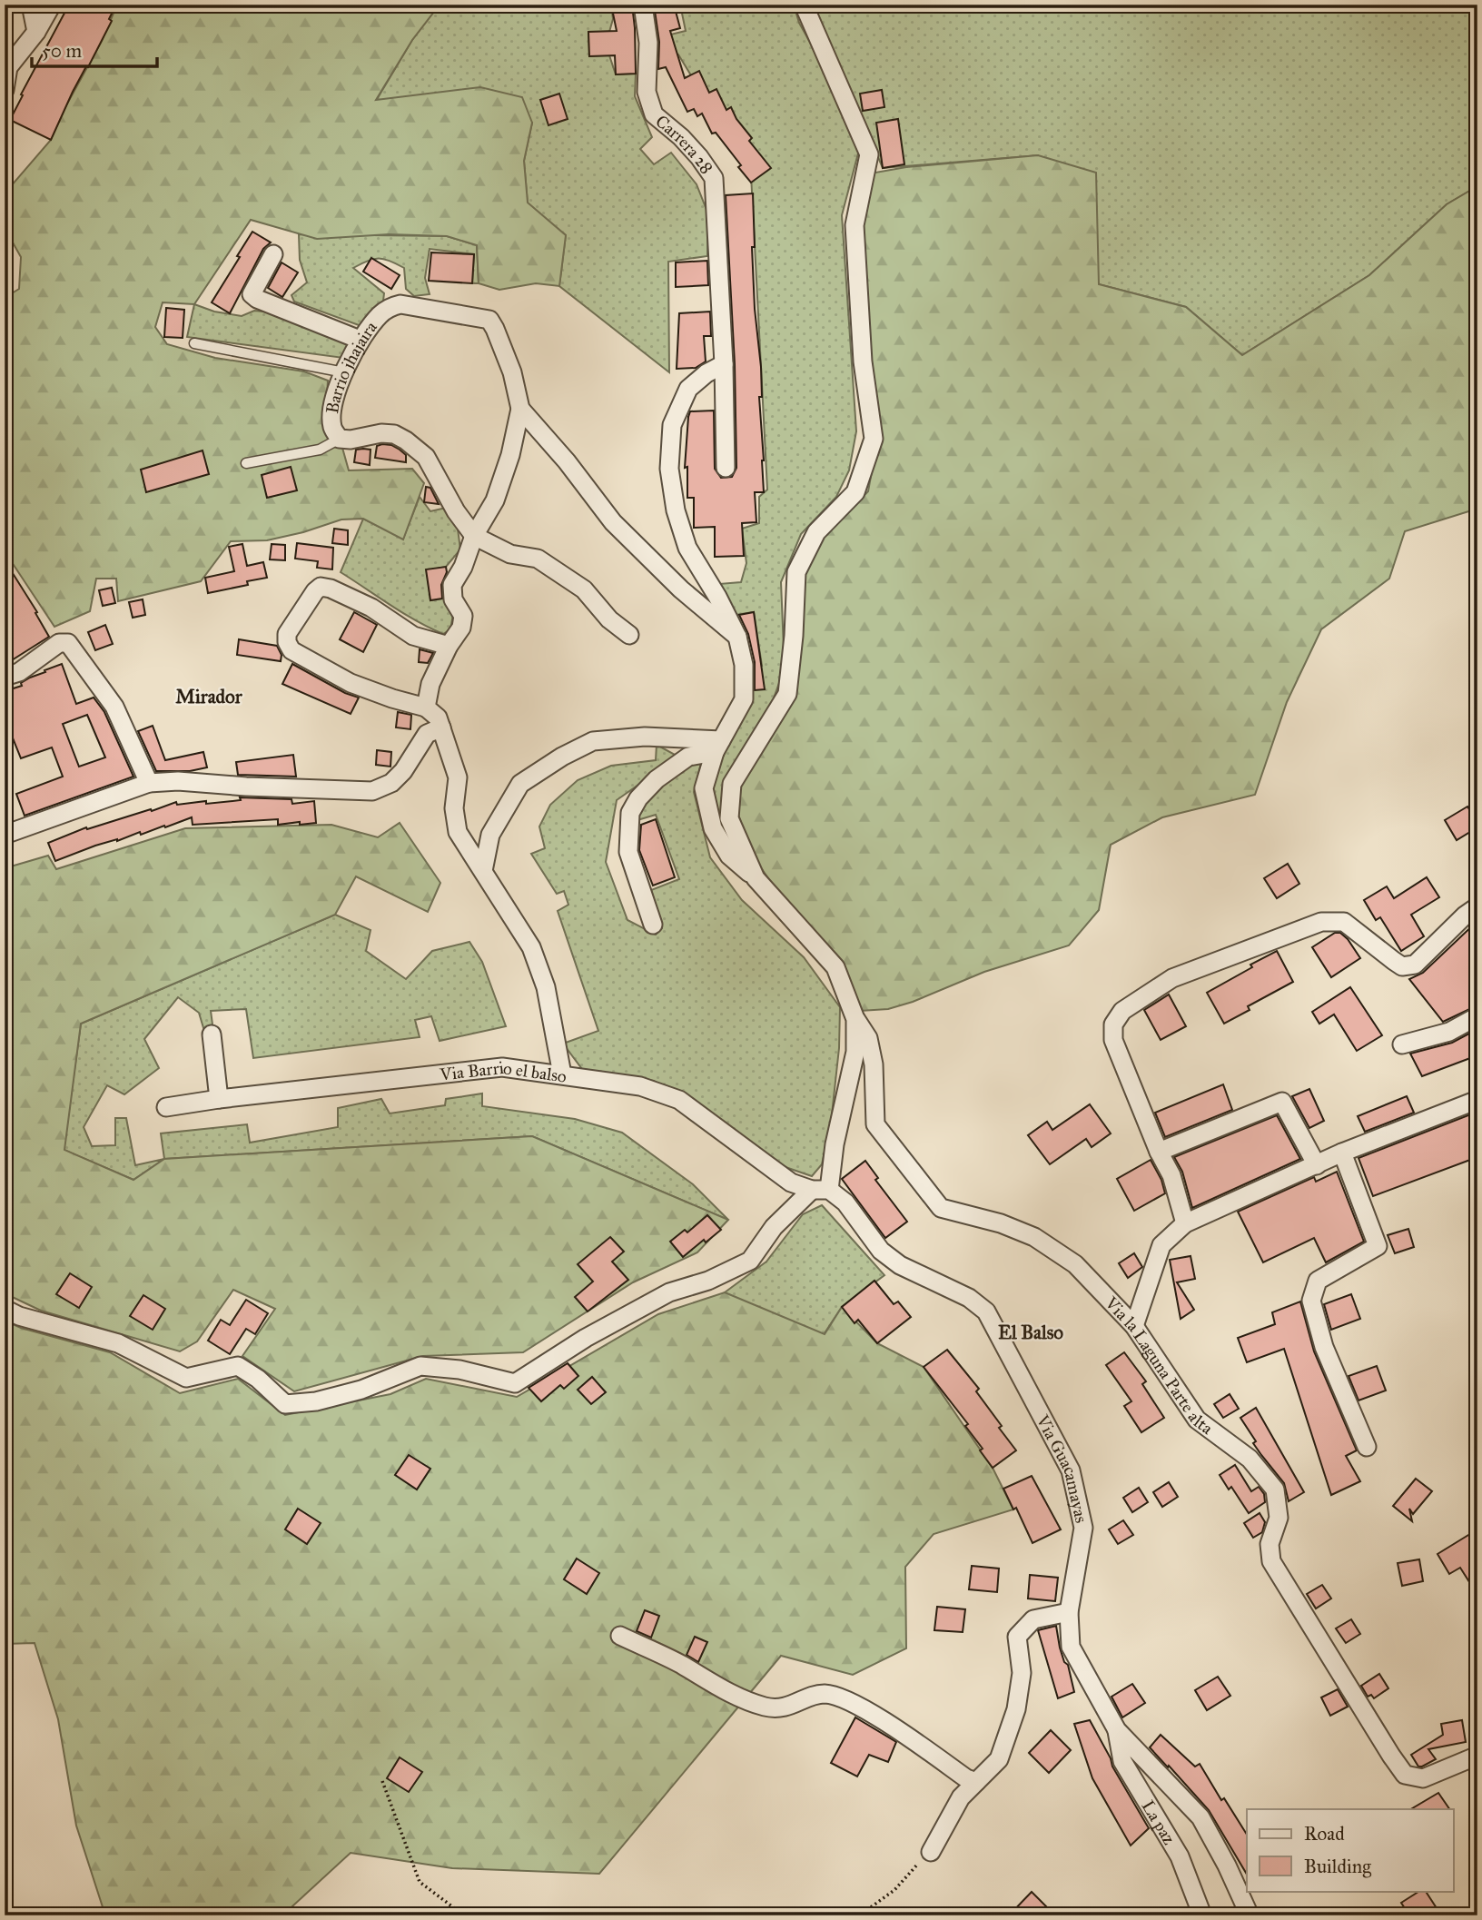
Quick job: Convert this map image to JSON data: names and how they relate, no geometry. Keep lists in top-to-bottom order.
{
  "streets": {
    "street": [
      "Carrera 28",
      "Barrio jhajaira",
      "Via Barrio el balso",
      "Via la Laguna Parte alta",
      "Via Guacamayas",
      "La paz"
    ]
  },
  "crossings": [
    ["Via Barrio el balso", "Via Guacamayas"],
    ["Via Guacamayas", "La paz"]
  ],
  "districts": ["Mirador", "El Balso"],
  "legend": ["Road", "Building"],
  "scale_bar": "50 m"
}
